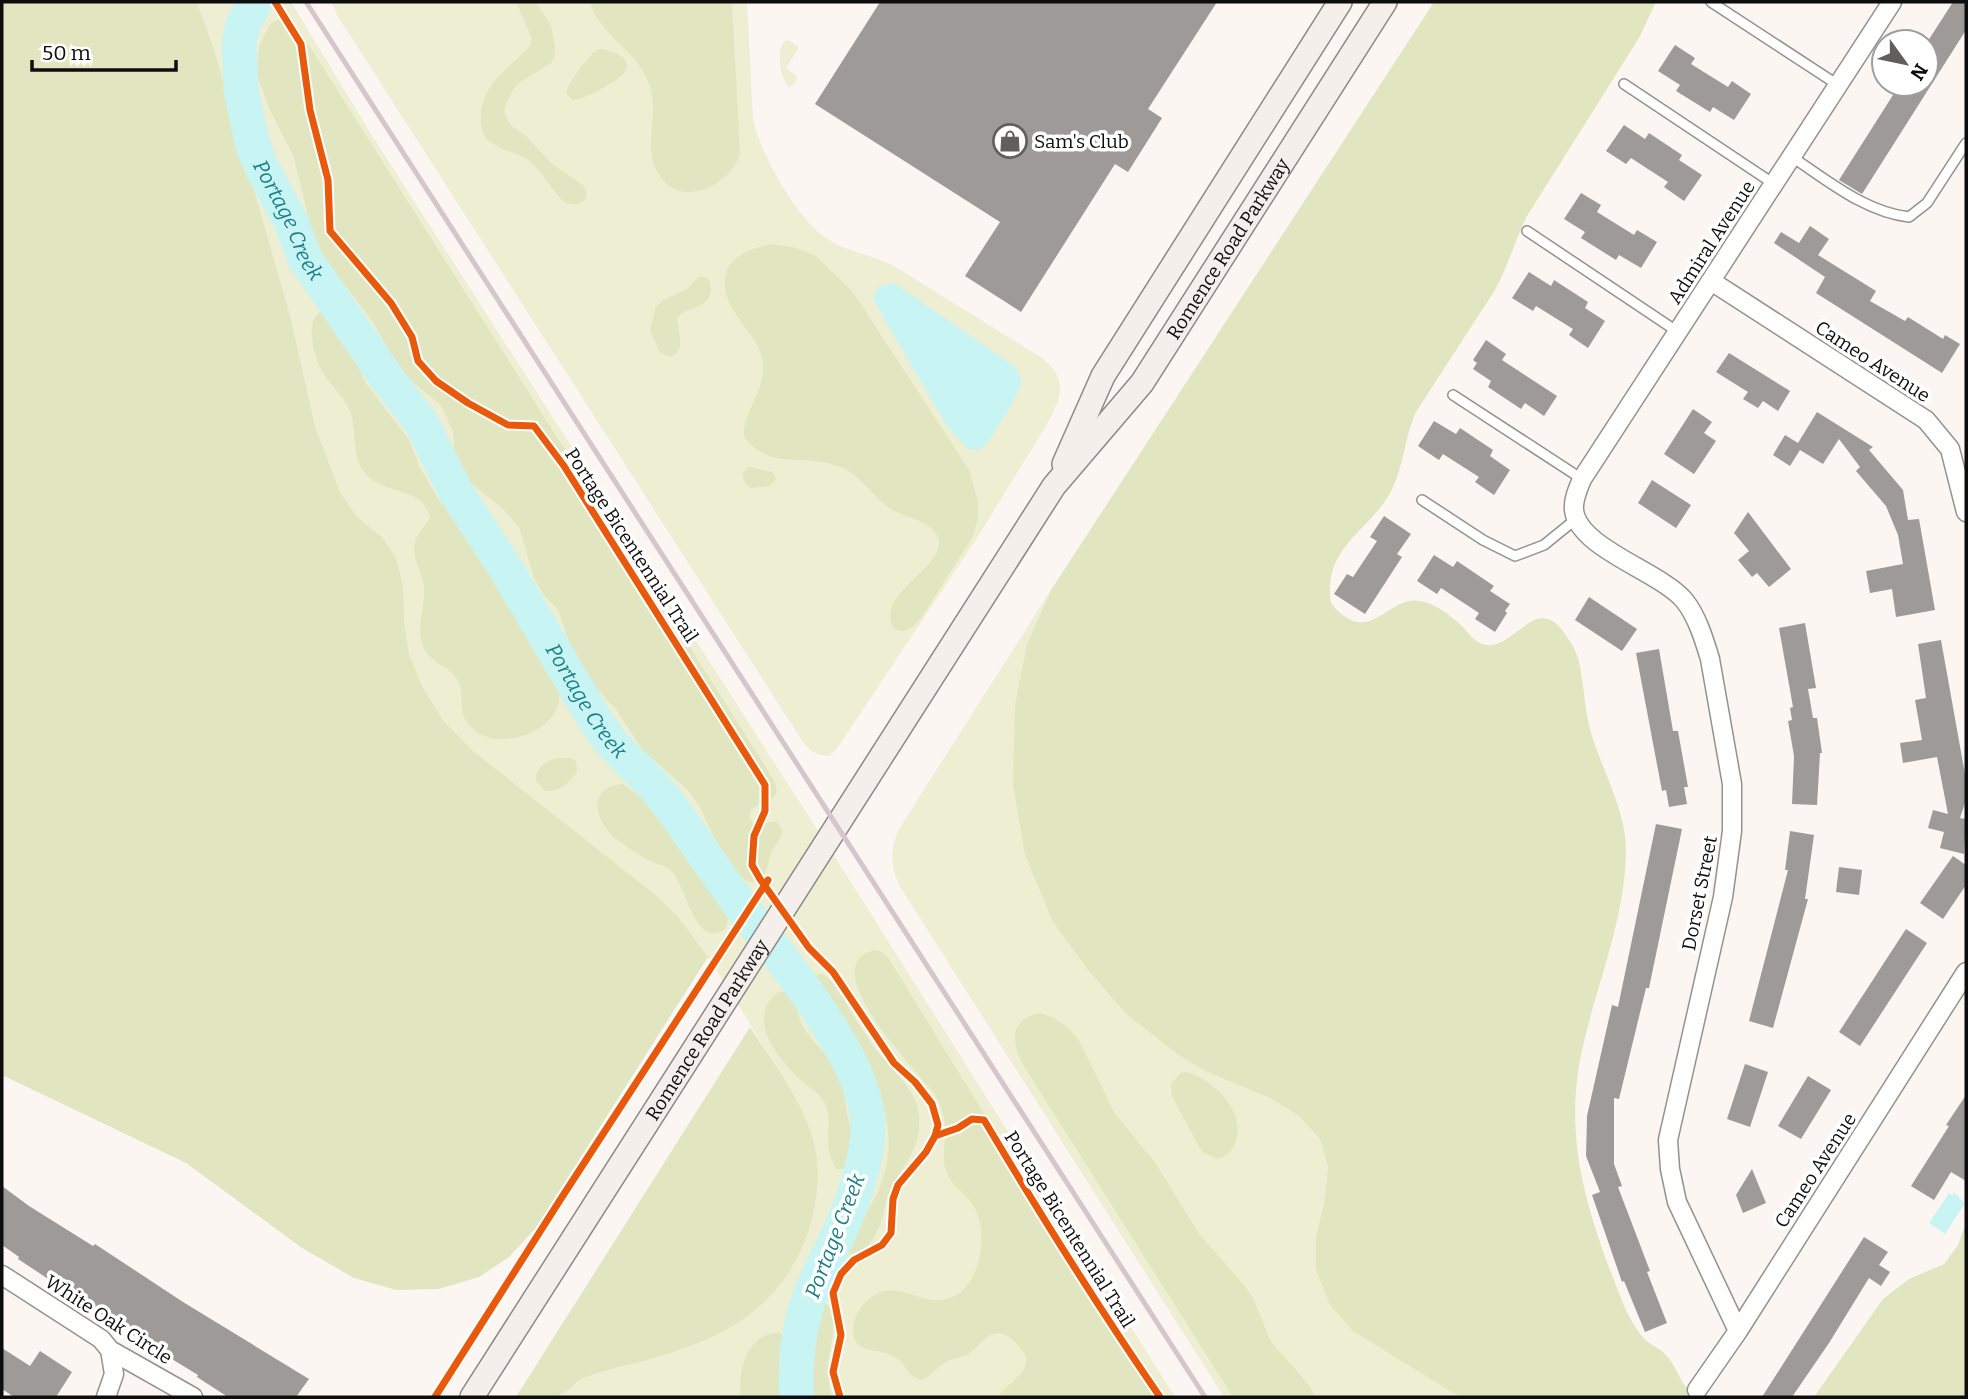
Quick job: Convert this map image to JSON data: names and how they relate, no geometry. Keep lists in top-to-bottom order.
{
  "streets": {
    "street": [
      "Admiral Avenue",
      "Romence Road Parkway",
      "Cameo Avenue",
      "Dorset Street",
      "White Oak Circle"
    ],
    "cycle path": ["Portage Bicentennial Trail"]
  },
  "crossings": [
    ["Admiral Avenue", "Cameo Avenue"],
    ["Admiral Avenue", "Dorset Street"],
    ["Cameo Avenue", "Dorset Street"]
  ],
  "water": ["Portage Creek"],
  "places": {
    "shop": ["Sam's Club"]
  },
  "scale_bar": "50 m",
  "north": "bottom right"
}
